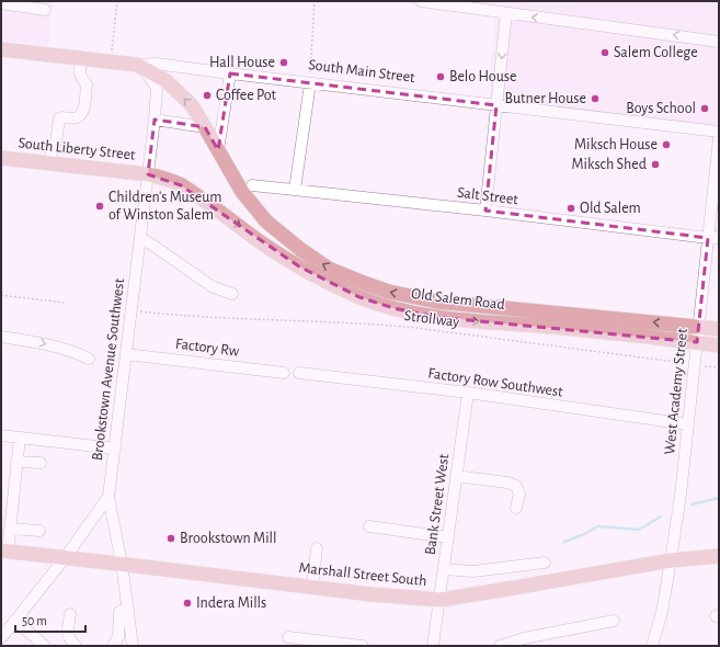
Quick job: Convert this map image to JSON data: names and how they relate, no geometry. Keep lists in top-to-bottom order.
{
  "streets": {
    "main road": [
      "South Main Street",
      "South Liberty Street",
      "Old Salem Road",
      "Marshall Street South"
    ],
    "street": [
      "Salt Street",
      "Factory Rw",
      "Brookstown Avenue Southwest",
      "Factory Row Southwest",
      "West Academy Street",
      "Bank Street West"
    ],
    "path": ["Strollway"]
  },
  "crossings": [
    ["South Main Street", "Old Salem Road"],
    ["South Main Street", "Brookstown Avenue Southwest"],
    ["South Liberty Street", "Old Salem Road"],
    ["South Liberty Street", "Brookstown Avenue Southwest"],
    ["Salt Street", "West Academy Street"],
    ["Old Salem Road", "Brookstown Avenue Southwest"],
    ["Old Salem Road", "West Academy Street"],
    ["Strollway", "West Academy Street"],
    ["Factory Rw", "Brookstown Avenue Southwest"],
    ["Brookstown Avenue Southwest", "Marshall Street South"],
    ["Factory Row Southwest", "West Academy Street"],
    ["Factory Row Southwest", "Bank Street West"],
    ["West Academy Street", "Marshall Street South"],
    ["Bank Street West", "Marshall Street South"]
  ],
  "places": [
    "Salem College",
    "Hall House",
    "Belo House",
    "Coffee Pot",
    "Butner House",
    "Boys School",
    "Miksch House",
    "Miksch Shed",
    "Children's Museum of Winston Salem",
    "Old Salem",
    "Brookstown Mill",
    "Indera Mills"
  ],
  "scale_bar": "50 m"
}
